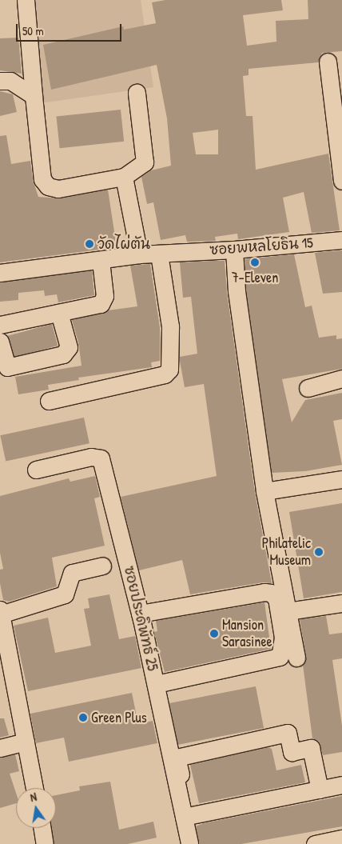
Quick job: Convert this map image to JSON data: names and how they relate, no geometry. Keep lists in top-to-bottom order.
{
  "streets": {
    "street": ["ซอยพหลโยธิน 15", "ซอยประดิพัทธ์ 25"]
  },
  "places": [
    "วัดไผ่ตัน",
    "7-Eleven",
    "Philatelic Museum",
    "Mansion Sarasinee",
    "Green Plus"
  ],
  "scale_bar": "50 m",
  "north": "top"
}
